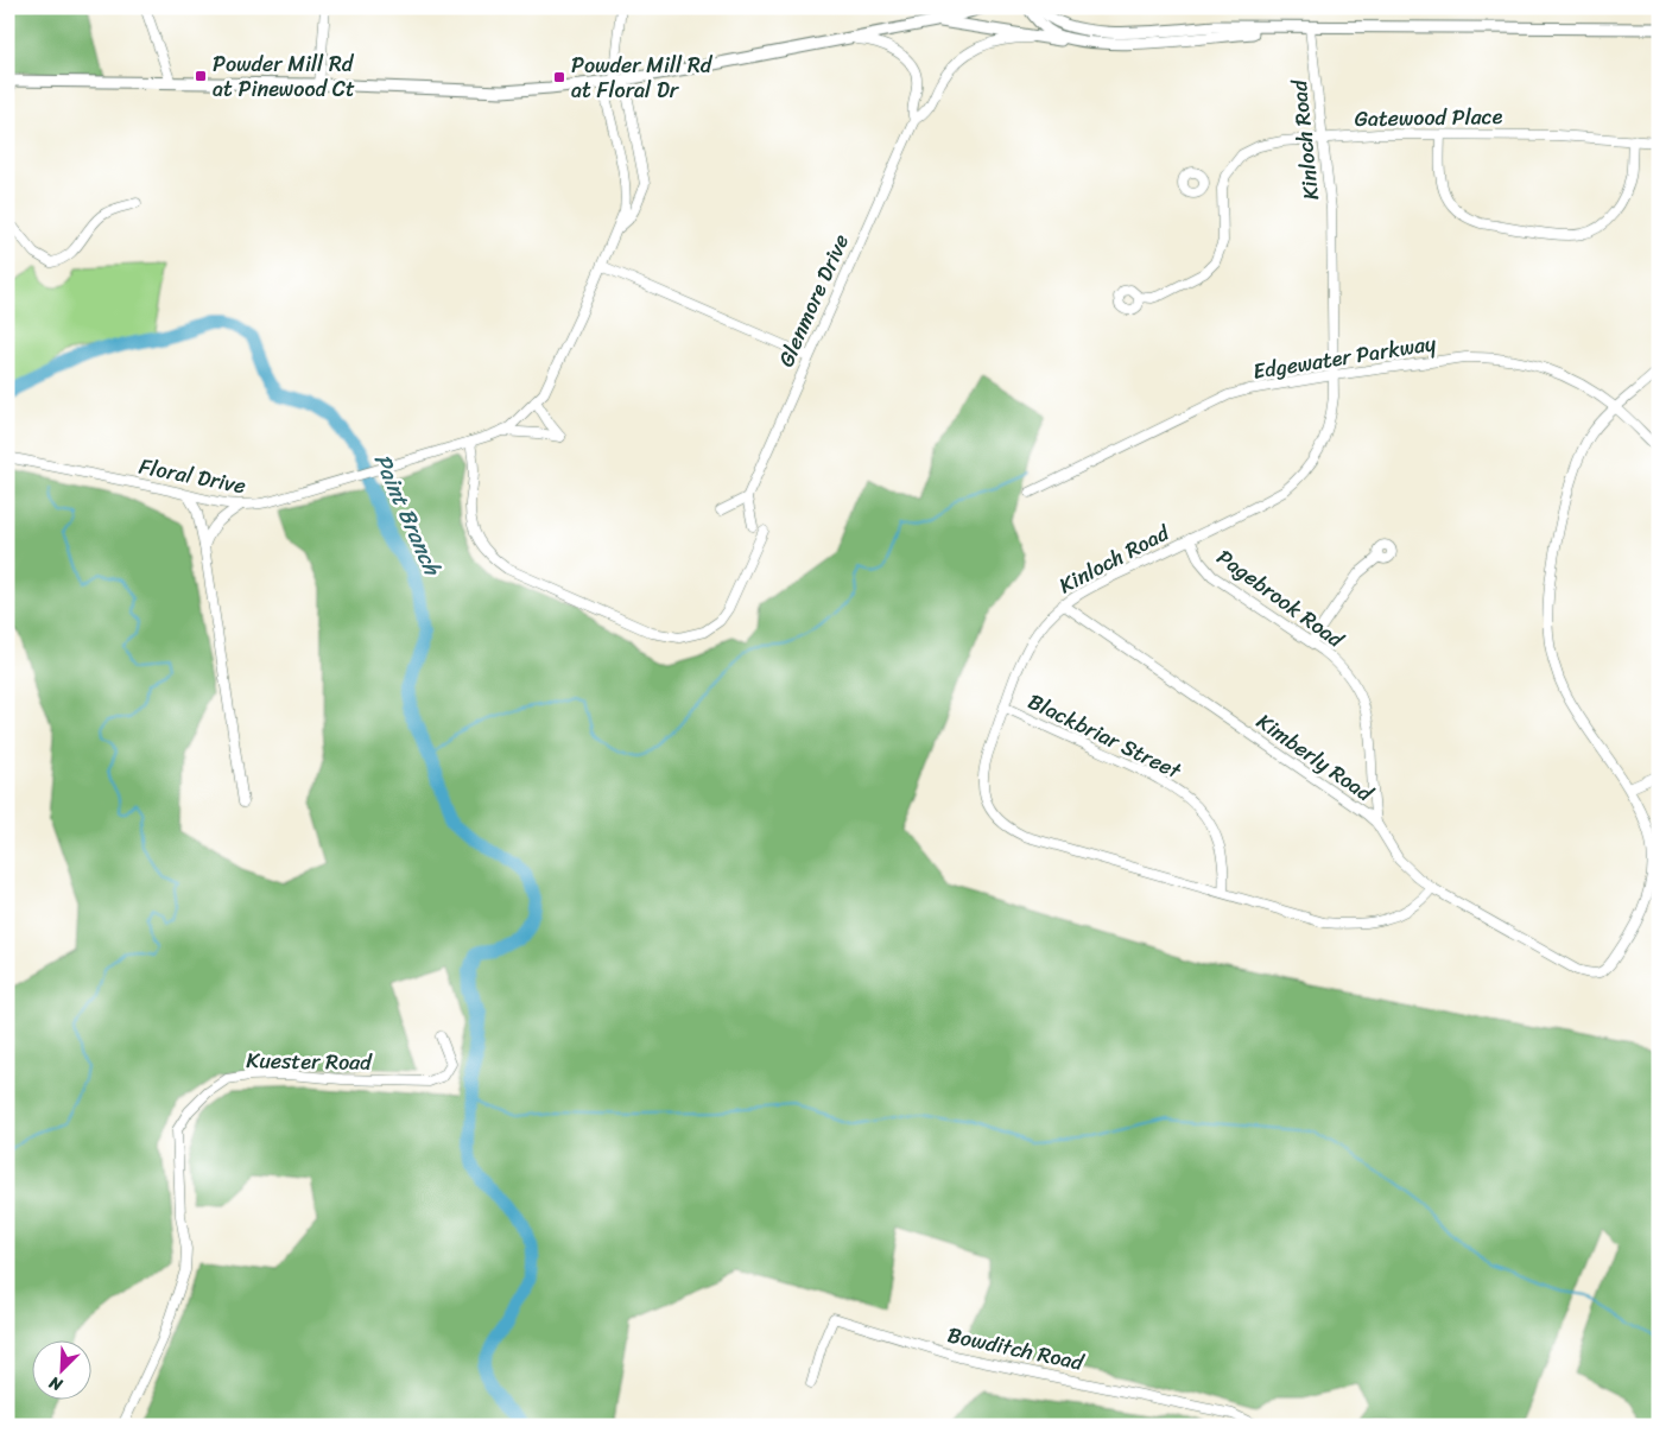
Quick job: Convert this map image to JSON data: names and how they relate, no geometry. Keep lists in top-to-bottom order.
{
  "streets": {
    "street": [
      "Gatewood Place",
      "Kinloch Road",
      "Glenmore Drive",
      "Edgewater Parkway",
      "Floral Drive",
      "Pagebrook Road",
      "Blackbriar Street",
      "Kimberly Road",
      "Kuester Road",
      "Bowditch Road"
    ]
  },
  "crossings": [
    ["Gatewood Place", "Kinloch Road"],
    ["Kinloch Road", "Edgewater Parkway"],
    ["Kinloch Road", "Pagebrook Road"],
    ["Kinloch Road", "Blackbriar Street"],
    ["Kinloch Road", "Kimberly Road"],
    ["Pagebrook Road", "Kimberly Road"]
  ],
  "water": ["Paint Branch"],
  "places": {
    "transit": ["Powder Mill Rd at Pinewood Ct", "Powder Mill Rd at Floral Dr"]
  },
  "north": "bottom left"
}
